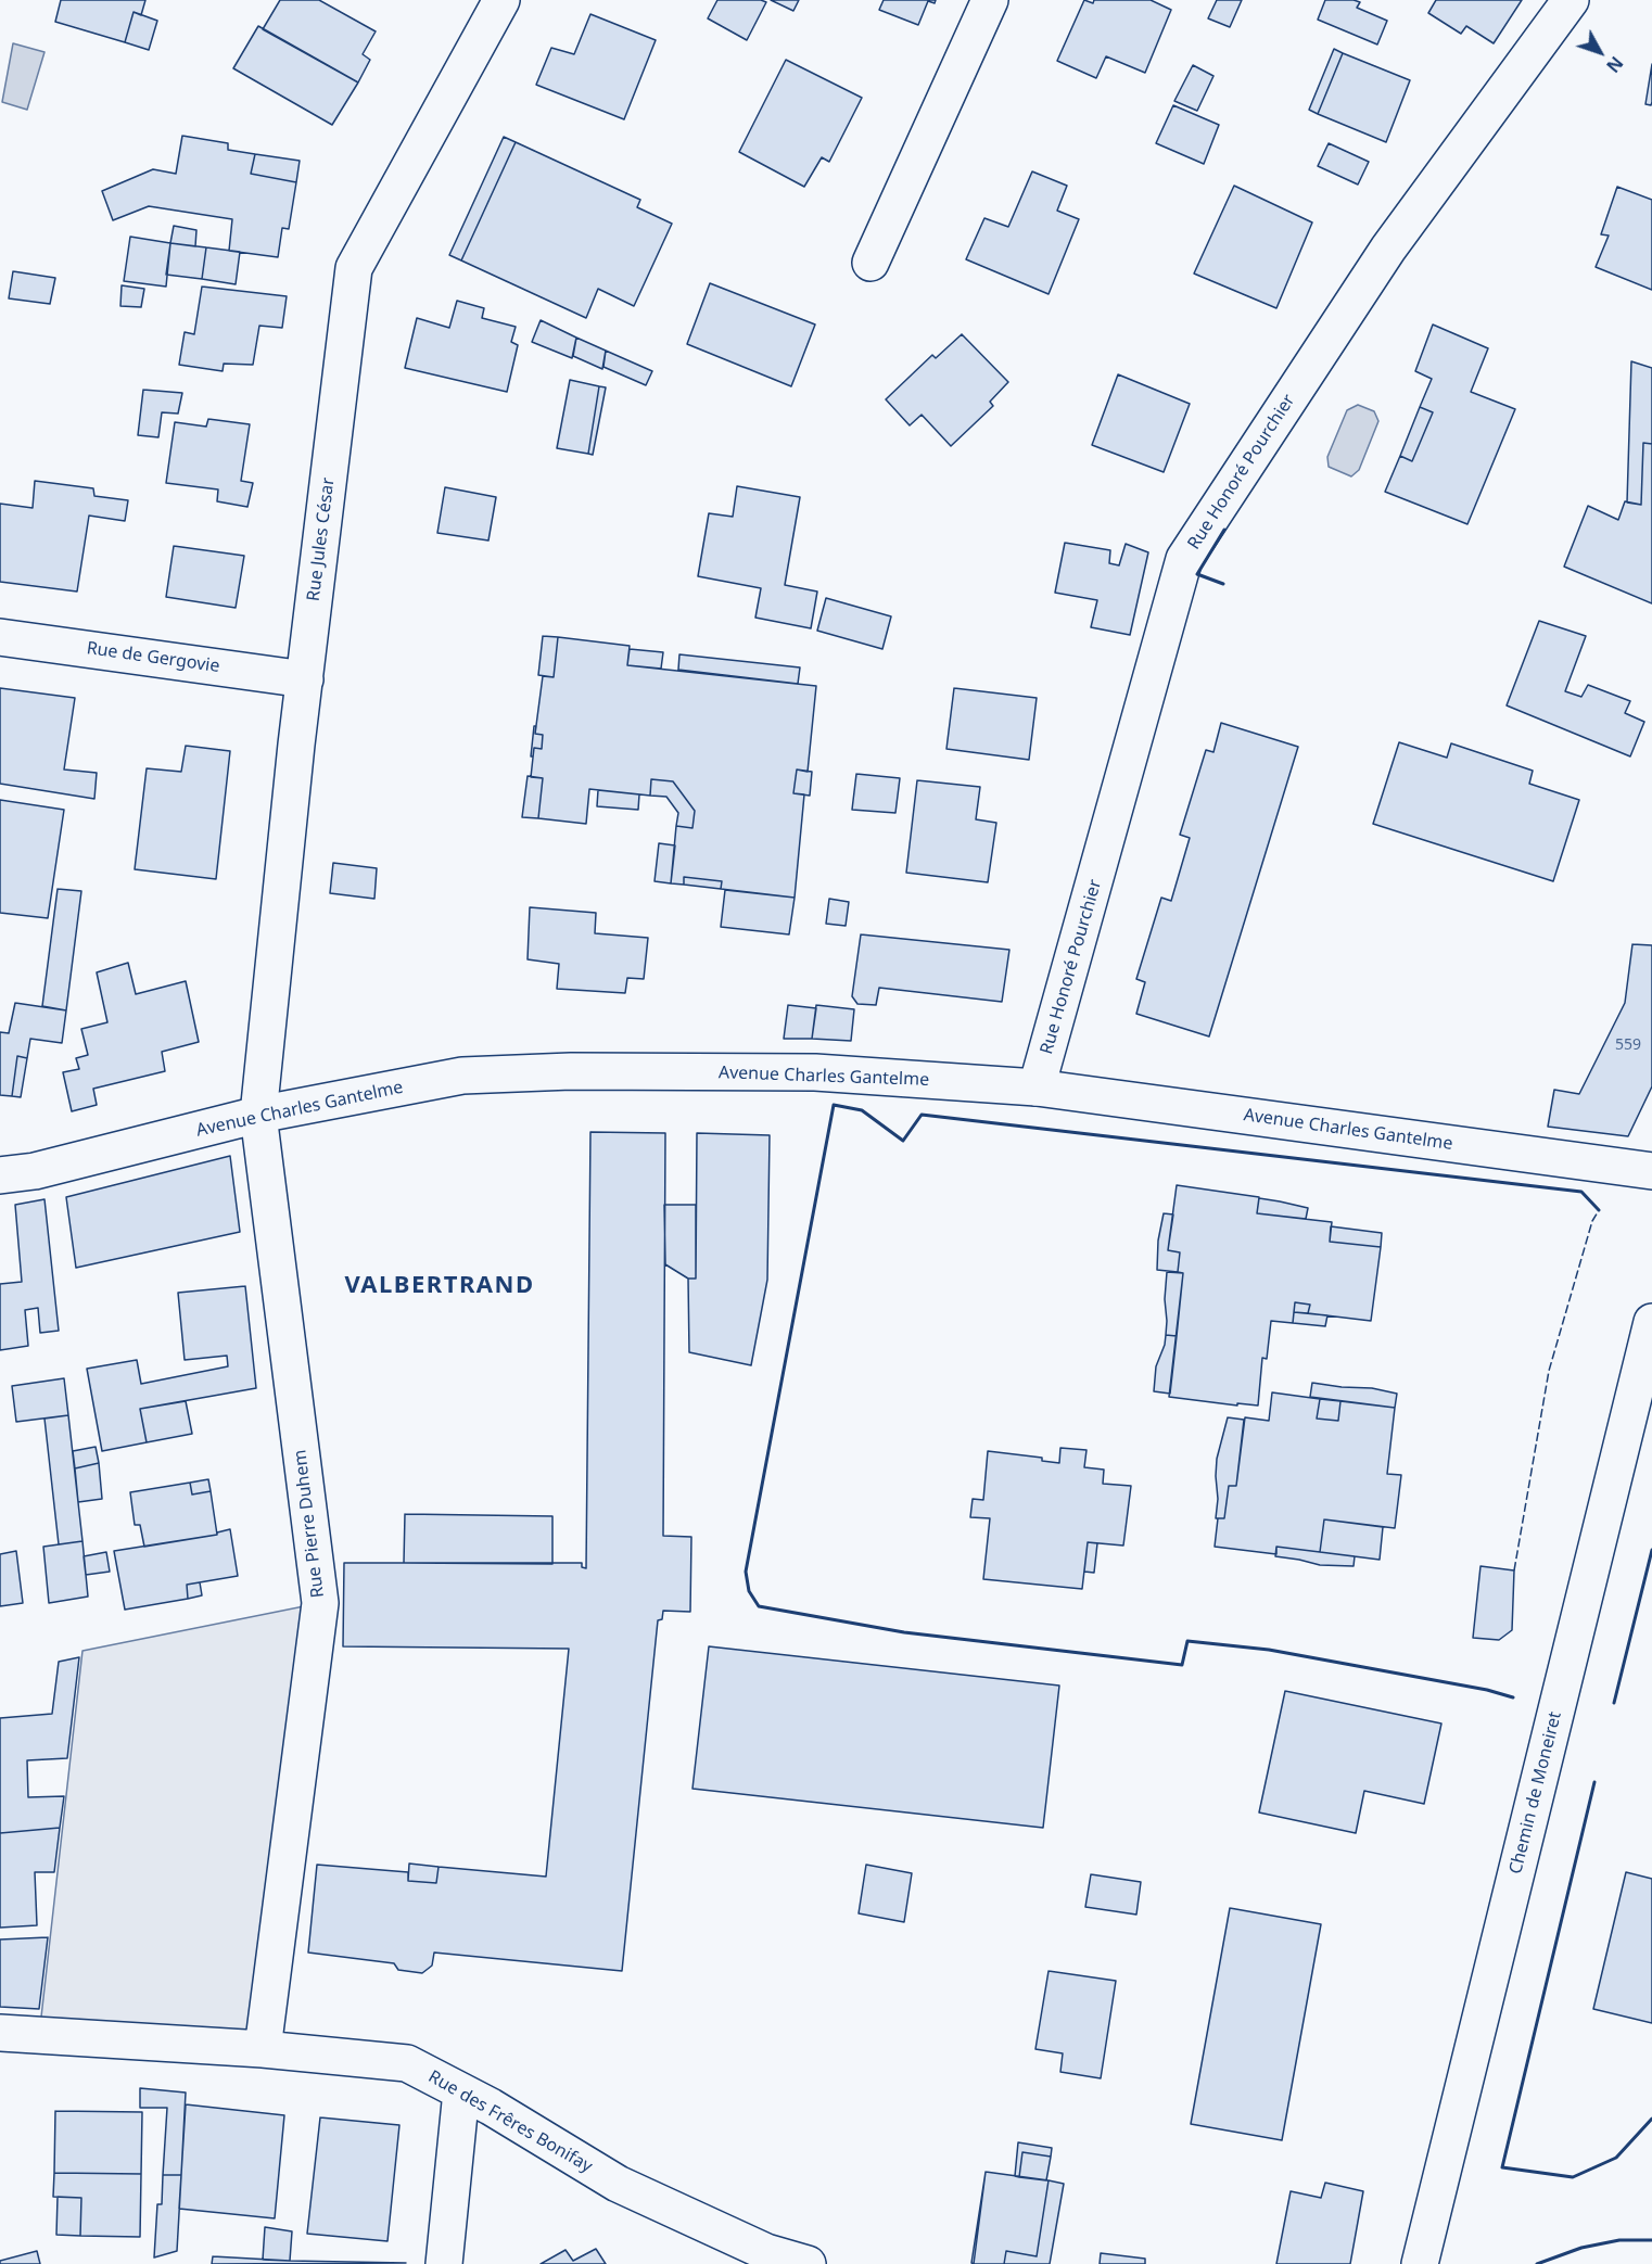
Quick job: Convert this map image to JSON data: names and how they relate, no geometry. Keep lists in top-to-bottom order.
{
  "streets": {
    "street": [
      "Rue Honoré Pourchier",
      "Rue Jules César",
      "Rue de Gergovie",
      "Avenue Charles Gantelme",
      "Rue Pierre Duhem",
      "Chemin de Moneiret",
      "Rue des Frêres Bonifay"
    ]
  },
  "crossings": [
    ["Rue Honoré Pourchier", "Avenue Charles Gantelme"],
    ["Rue Jules César", "Rue de Gergovie"],
    ["Rue Jules César", "Avenue Charles Gantelme"],
    ["Rue Jules César", "Rue Pierre Duhem"],
    ["Avenue Charles Gantelme", "Rue Pierre Duhem"],
    ["Rue Pierre Duhem", "Rue des Frêres Bonifay"]
  ],
  "districts": ["VALBERTRAND"],
  "house_numbers": ["559"],
  "north": "bottom right"
}
